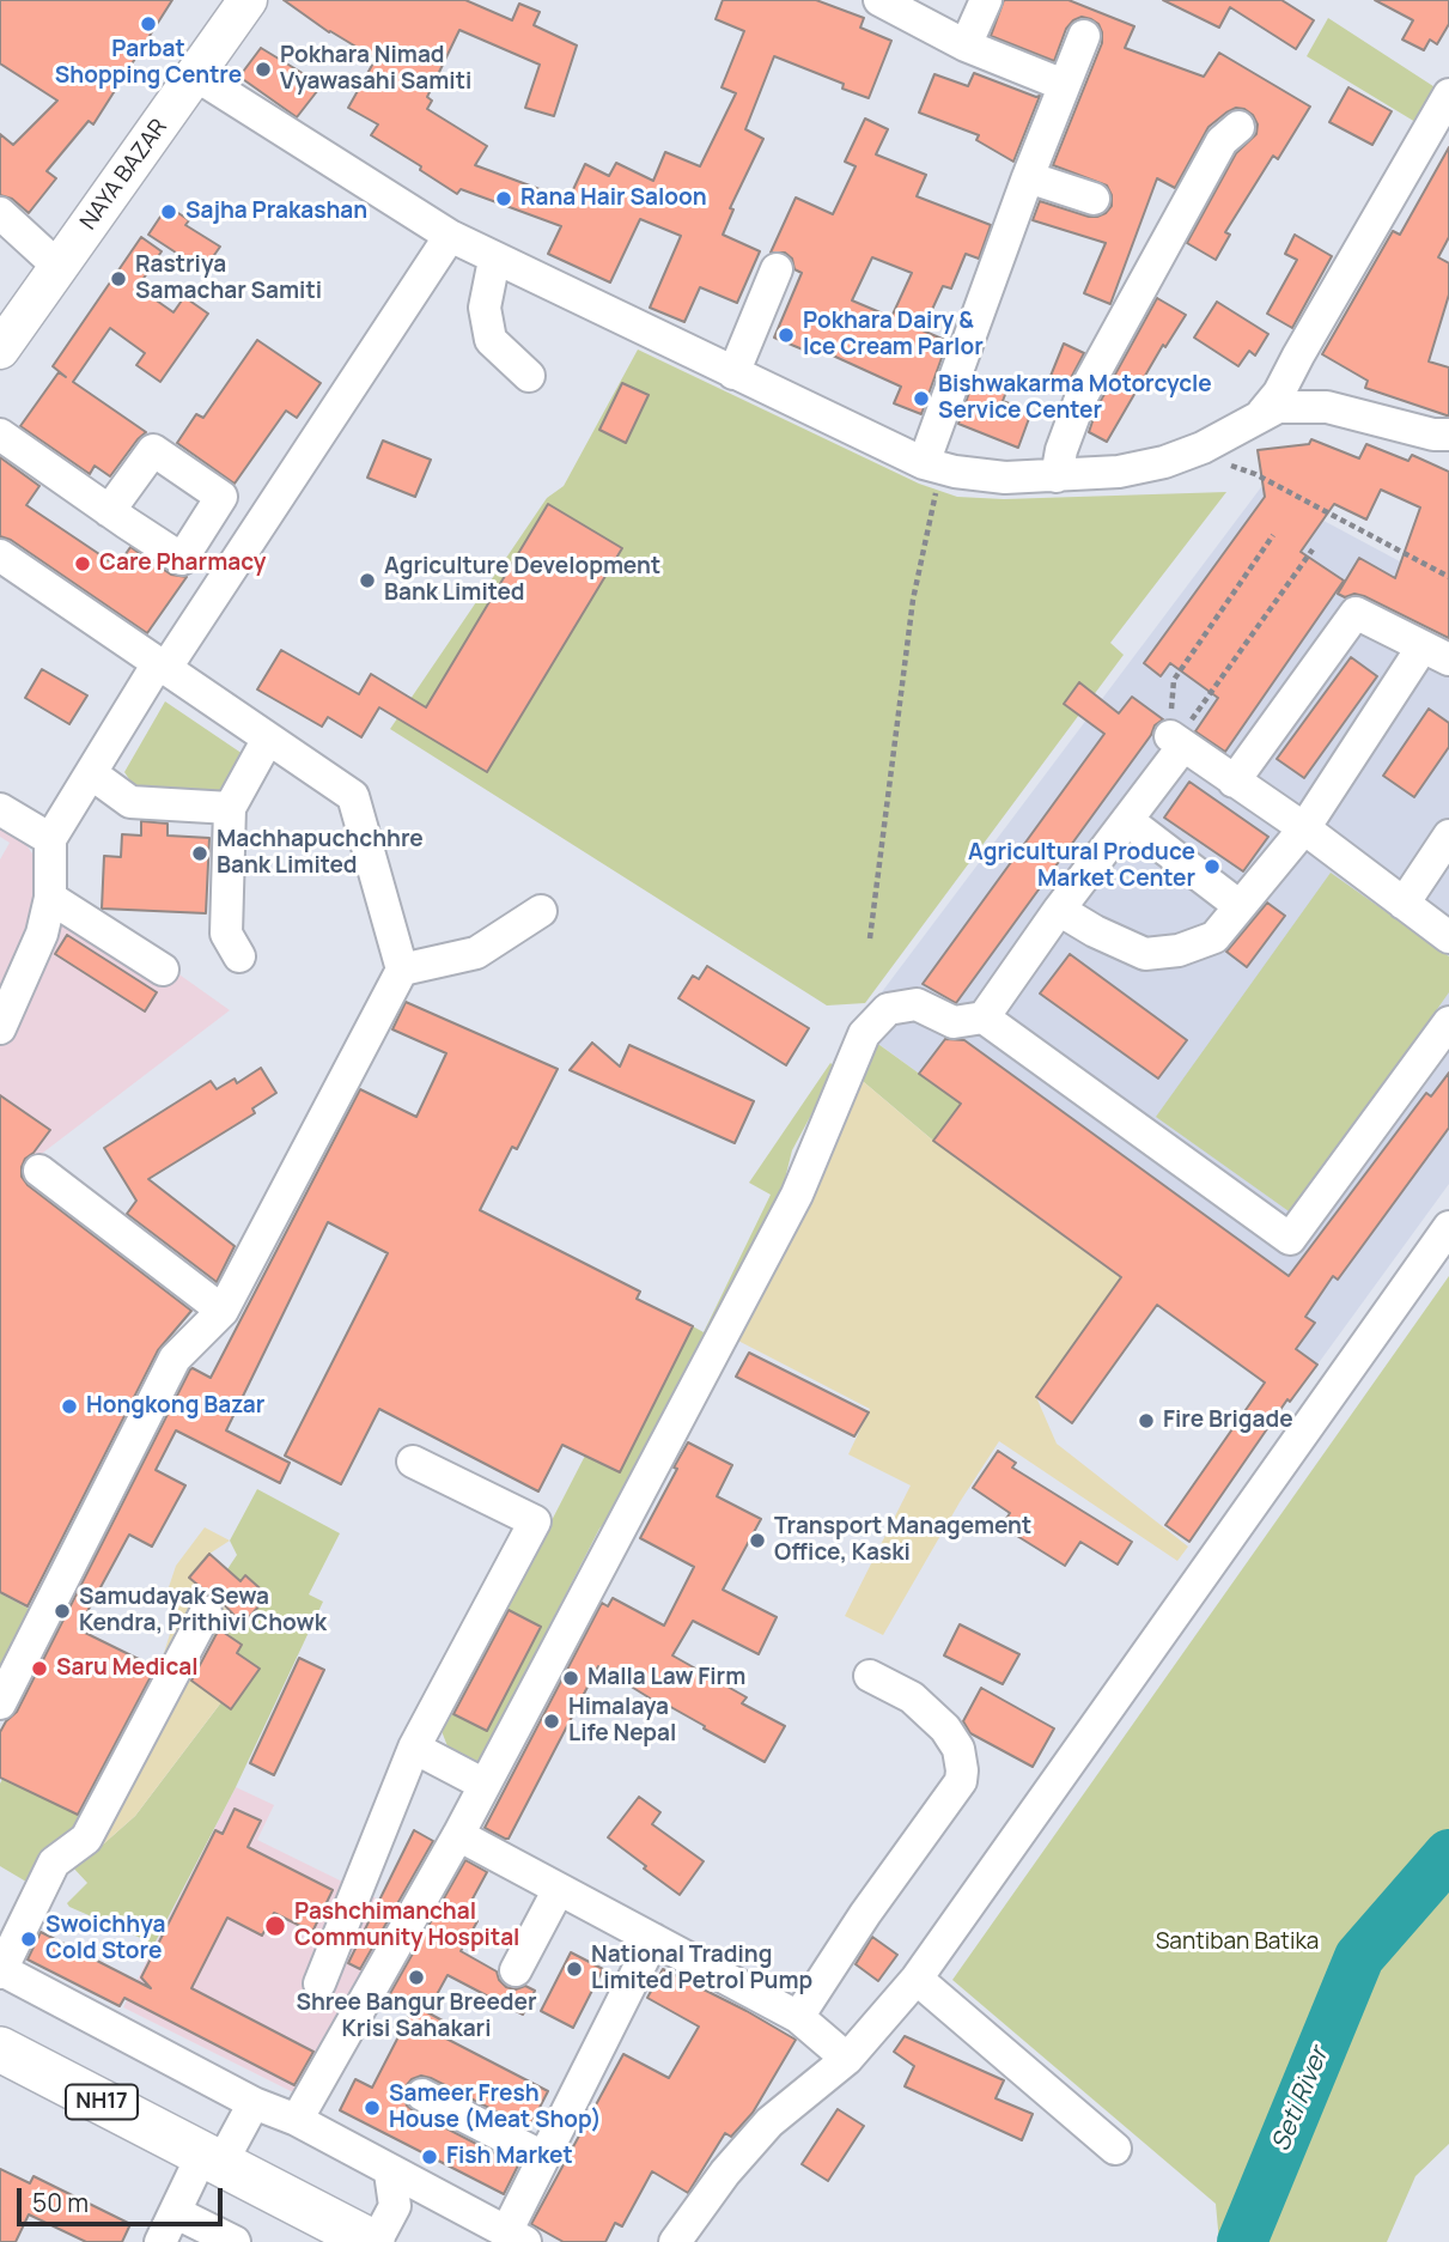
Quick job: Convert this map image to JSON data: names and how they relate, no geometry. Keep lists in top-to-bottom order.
{
  "streets": {
    "highway": ["NH17"],
    "main road": ["NAYA BAZAR"]
  },
  "water": ["Seti River"],
  "parks": ["Santiban Batika"],
  "places": [
    "Parbat Shopping Centre",
    "Pokhara Nimad Vyawasahi Samiti",
    "Rana Hair Saloon",
    "Sajha Prakashan",
    "Rastriya Samachar Samiti",
    "Pokhara Dairy & Ice Cream Parlor",
    "Bishwakarma Motorcycle Service Center",
    "Care Pharmacy",
    "Agriculture Development Bank Limited",
    "Machhapuchchhre Bank Limited",
    "Agricultural Produce Market Center",
    "Hongkong Bazar",
    "Fire Brigade",
    "Transport Management Office, Kaski",
    "Samudayak Sewa Kendra, Prithivi Chowk",
    "Saru Medical",
    "Malla Law Firm",
    "Himalaya Life Nepal",
    "Pashchimanchal Community Hospital",
    "Swoichhya Cold Store",
    "National Trading Limited Petrol Pump",
    "Shree Bangur Breeder Krisi Sahakari",
    "Sameer Fresh House (Meat Shop)",
    "Fish Market"
  ],
  "scale_bar": "50 m"
}
